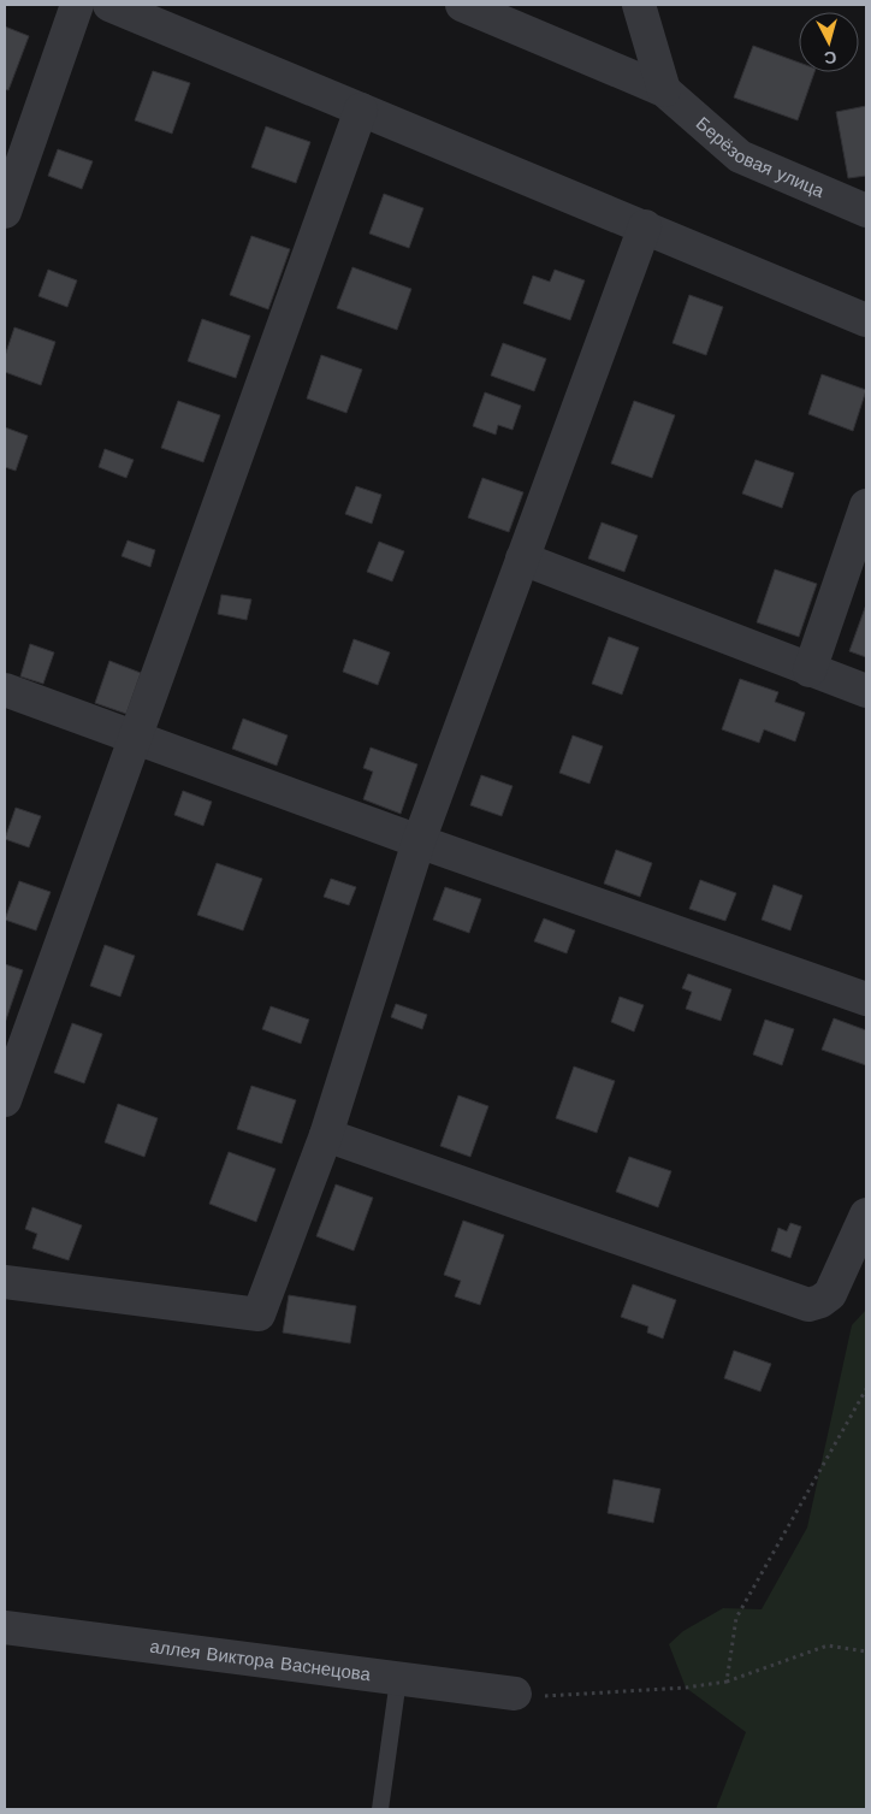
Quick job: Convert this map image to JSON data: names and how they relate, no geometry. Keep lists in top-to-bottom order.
{
  "streets": {
    "street": ["Берёзовая улица", "аллея Виктора Васнецова"]
  },
  "north": "bottom"
}
